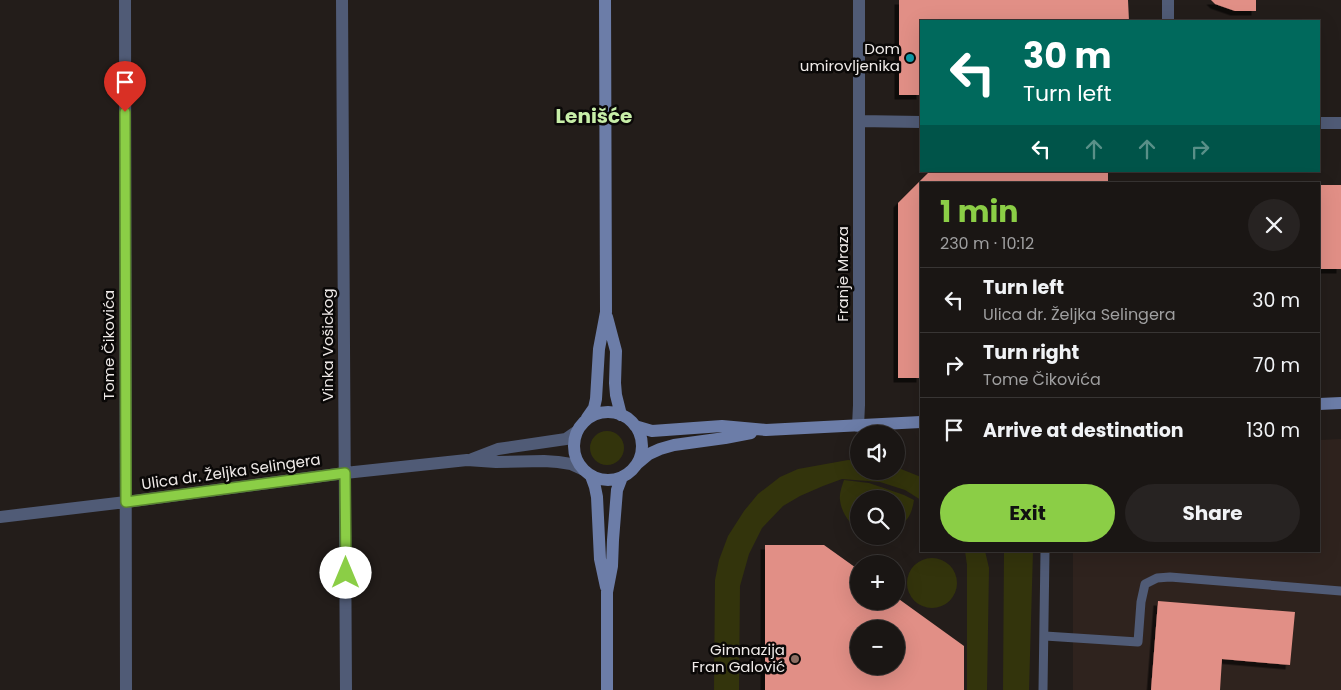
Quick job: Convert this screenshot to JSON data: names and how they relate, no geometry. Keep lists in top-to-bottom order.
{
  "streets": {
    "street": [
      "Franje Mraza",
      "Tome Čikovića",
      "Vinka Vošickog",
      "Ulica dr. Željka Selingera"
    ]
  },
  "crossings": [
    ["Tome Čikovića", "Ulica dr. Željka Selingera"],
    ["Vinka Vošickog", "Ulica dr. Željka Selingera"]
  ],
  "districts": ["Lenišće"],
  "places": ["Dom umirovljenika", "Gimnazija Fran Galović"],
  "page": {
    "turn": ["30 m", "Turn left"],
    "heading": ["1 min", "230 m · 10:12"],
    "list": [
      {
        "name": "Turn left",
        "note": "Ulica dr. Željka Selingera",
        "value": "30 m"
      },
      {
        "name": "Turn right",
        "note": "Tome Čikovića",
        "value": "70 m"
      },
      {
        "name": "Arrive at destination",
        "value": "130 m"
      }
    ],
    "map_buttons": ["+", "−"],
    "buttons": ["Exit", "Share"]
  }
}
